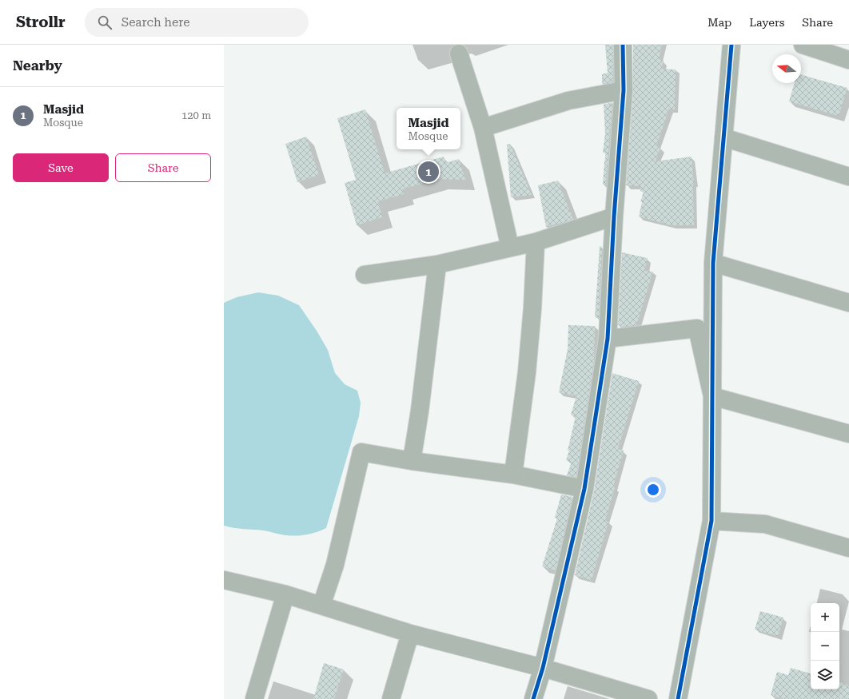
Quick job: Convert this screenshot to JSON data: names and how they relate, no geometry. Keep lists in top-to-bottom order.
{
  "north": "left",
  "page": {
    "header": "Strollr",
    "search": "Search here",
    "nav": ["Map", "Layers", "Share"],
    "heading": "Nearby",
    "list": [
      {
        "mark": "1",
        "name": "Masjid",
        "note": "Mosque",
        "value": "120 m"
      }
    ],
    "popup": ["Masjid", "Mosque"],
    "buttons": ["Save", "Share"],
    "pins": "1",
    "map_buttons": ["+", "−"]
  }
}
